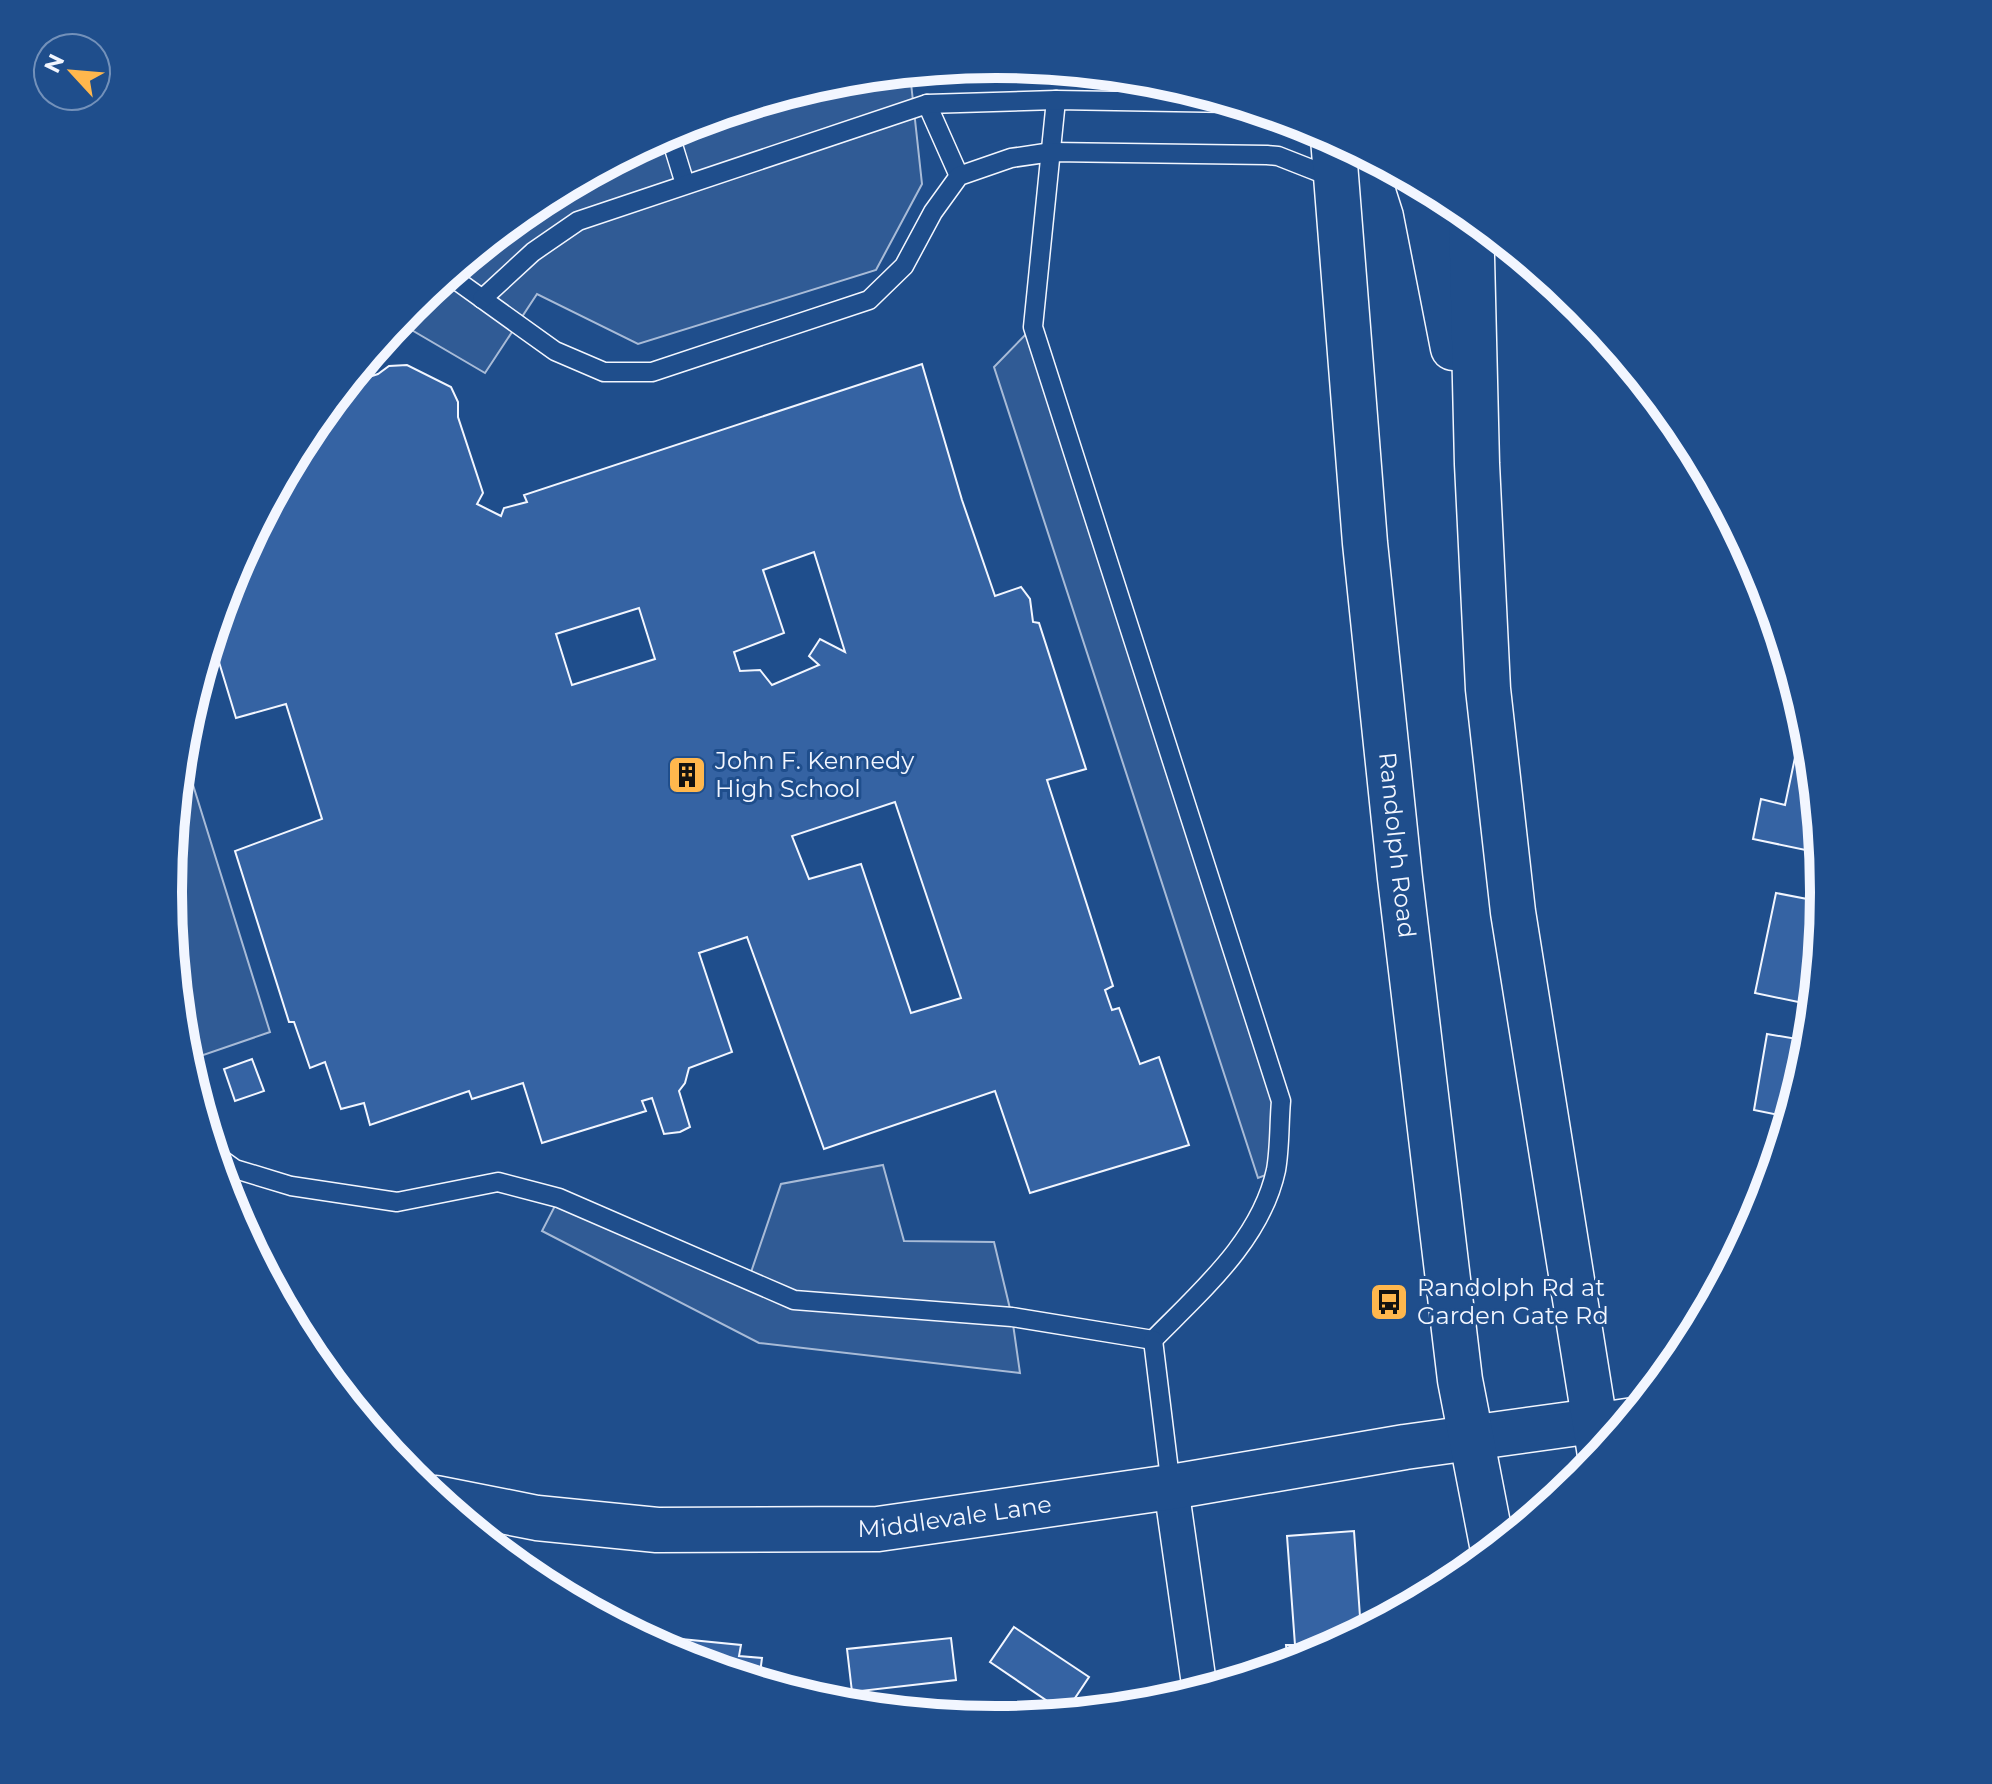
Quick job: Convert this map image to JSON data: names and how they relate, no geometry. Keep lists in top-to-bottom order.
{
  "streets": {
    "main road": ["Randolph Road", "Middlevale Lane"]
  },
  "crossings": [
    ["Randolph Road", "Middlevale Lane"]
  ],
  "places": {
    "building": ["John F. Kennedy High School"],
    "bus stop": ["Randolph Rd at Garden Gate Rd"]
  },
  "north": "top left"
}
